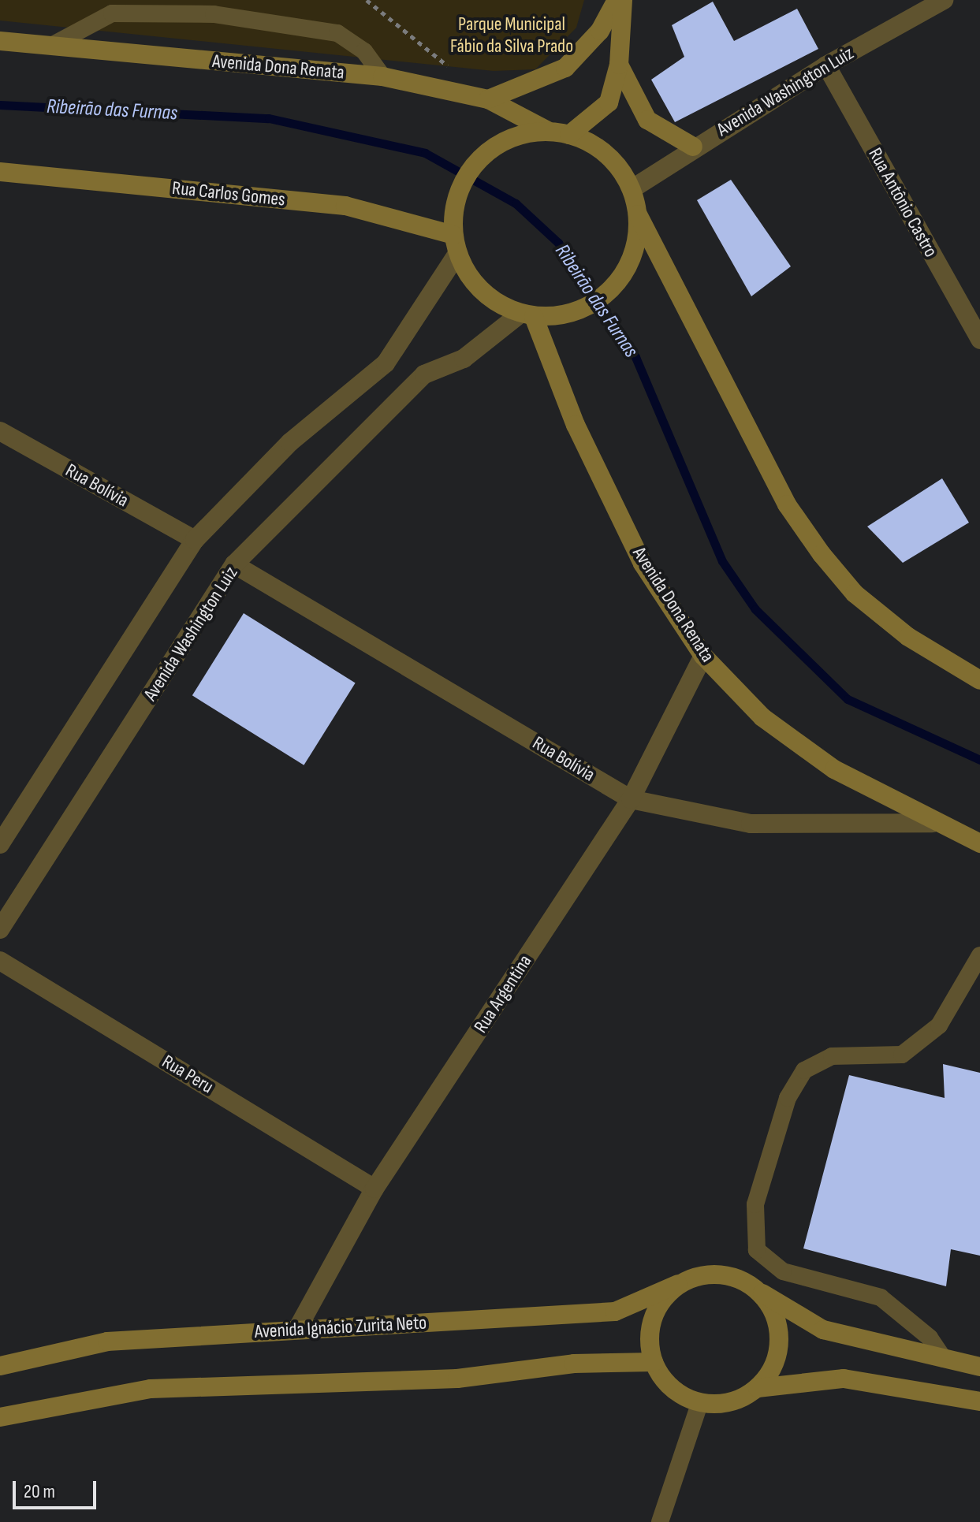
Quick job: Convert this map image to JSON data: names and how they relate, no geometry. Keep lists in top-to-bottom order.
{
  "streets": {
    "main road": ["Avenida Dona Renata", "Rua Carlos Gomes", "Avenida Ignácio Zurita Neto"],
    "street": [
      "Avenida Washington Luiz",
      "Rua Antônio Castro",
      "Rua Bolívia",
      "Rua Argentina",
      "Rua Peru"
    ]
  },
  "crossings": [
    ["Avenida Dona Renata", "Avenida Washington Luiz"],
    ["Avenida Dona Renata", "Rua Carlos Gomes"],
    ["Avenida Dona Renata", "Rua Bolívia"],
    ["Avenida Dona Renata", "Rua Argentina"],
    ["Avenida Washington Luiz", "Rua Carlos Gomes"],
    ["Avenida Washington Luiz", "Rua Antônio Castro"],
    ["Avenida Washington Luiz", "Rua Bolívia"],
    ["Rua Bolívia", "Rua Argentina"],
    ["Rua Argentina", "Rua Peru"],
    ["Rua Argentina", "Avenida Ignácio Zurita Neto"]
  ],
  "water": ["Ribeirão das Furnas"],
  "parks": ["Parque Municipal Fábio da Silva Prado"],
  "scale_bar": "20 m"
}
